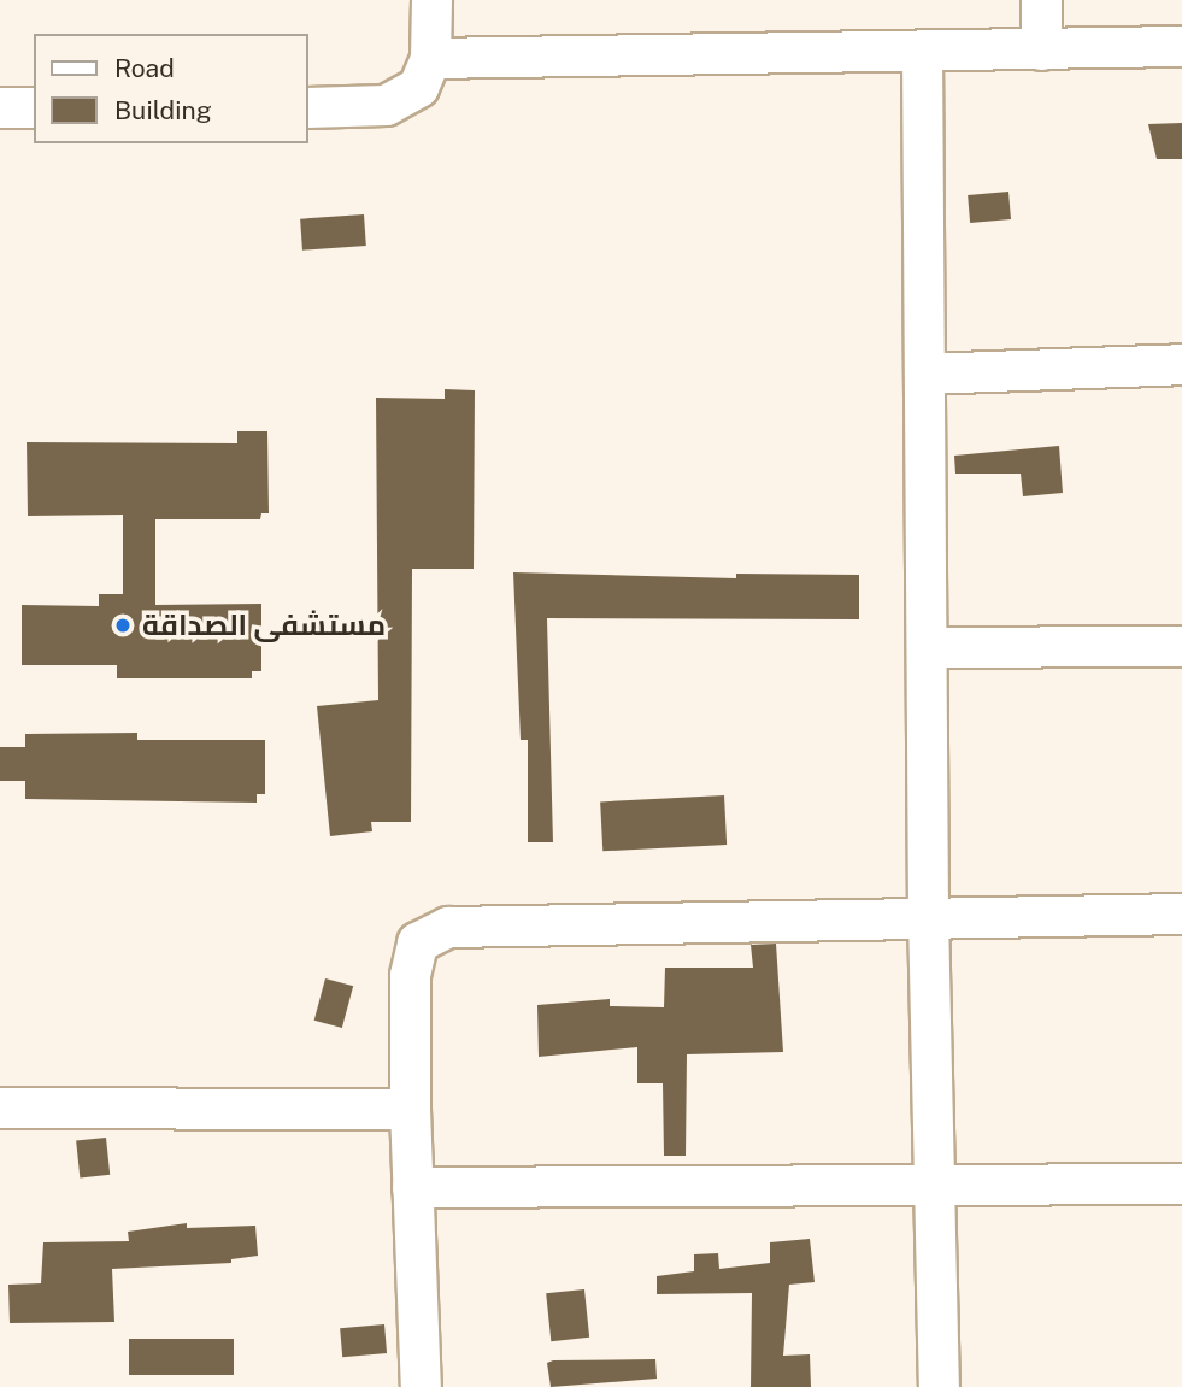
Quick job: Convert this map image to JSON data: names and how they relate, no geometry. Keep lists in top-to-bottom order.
{
  "places": ["مستشفى الصداقة"],
  "legend": ["Road", "Building"]
}
